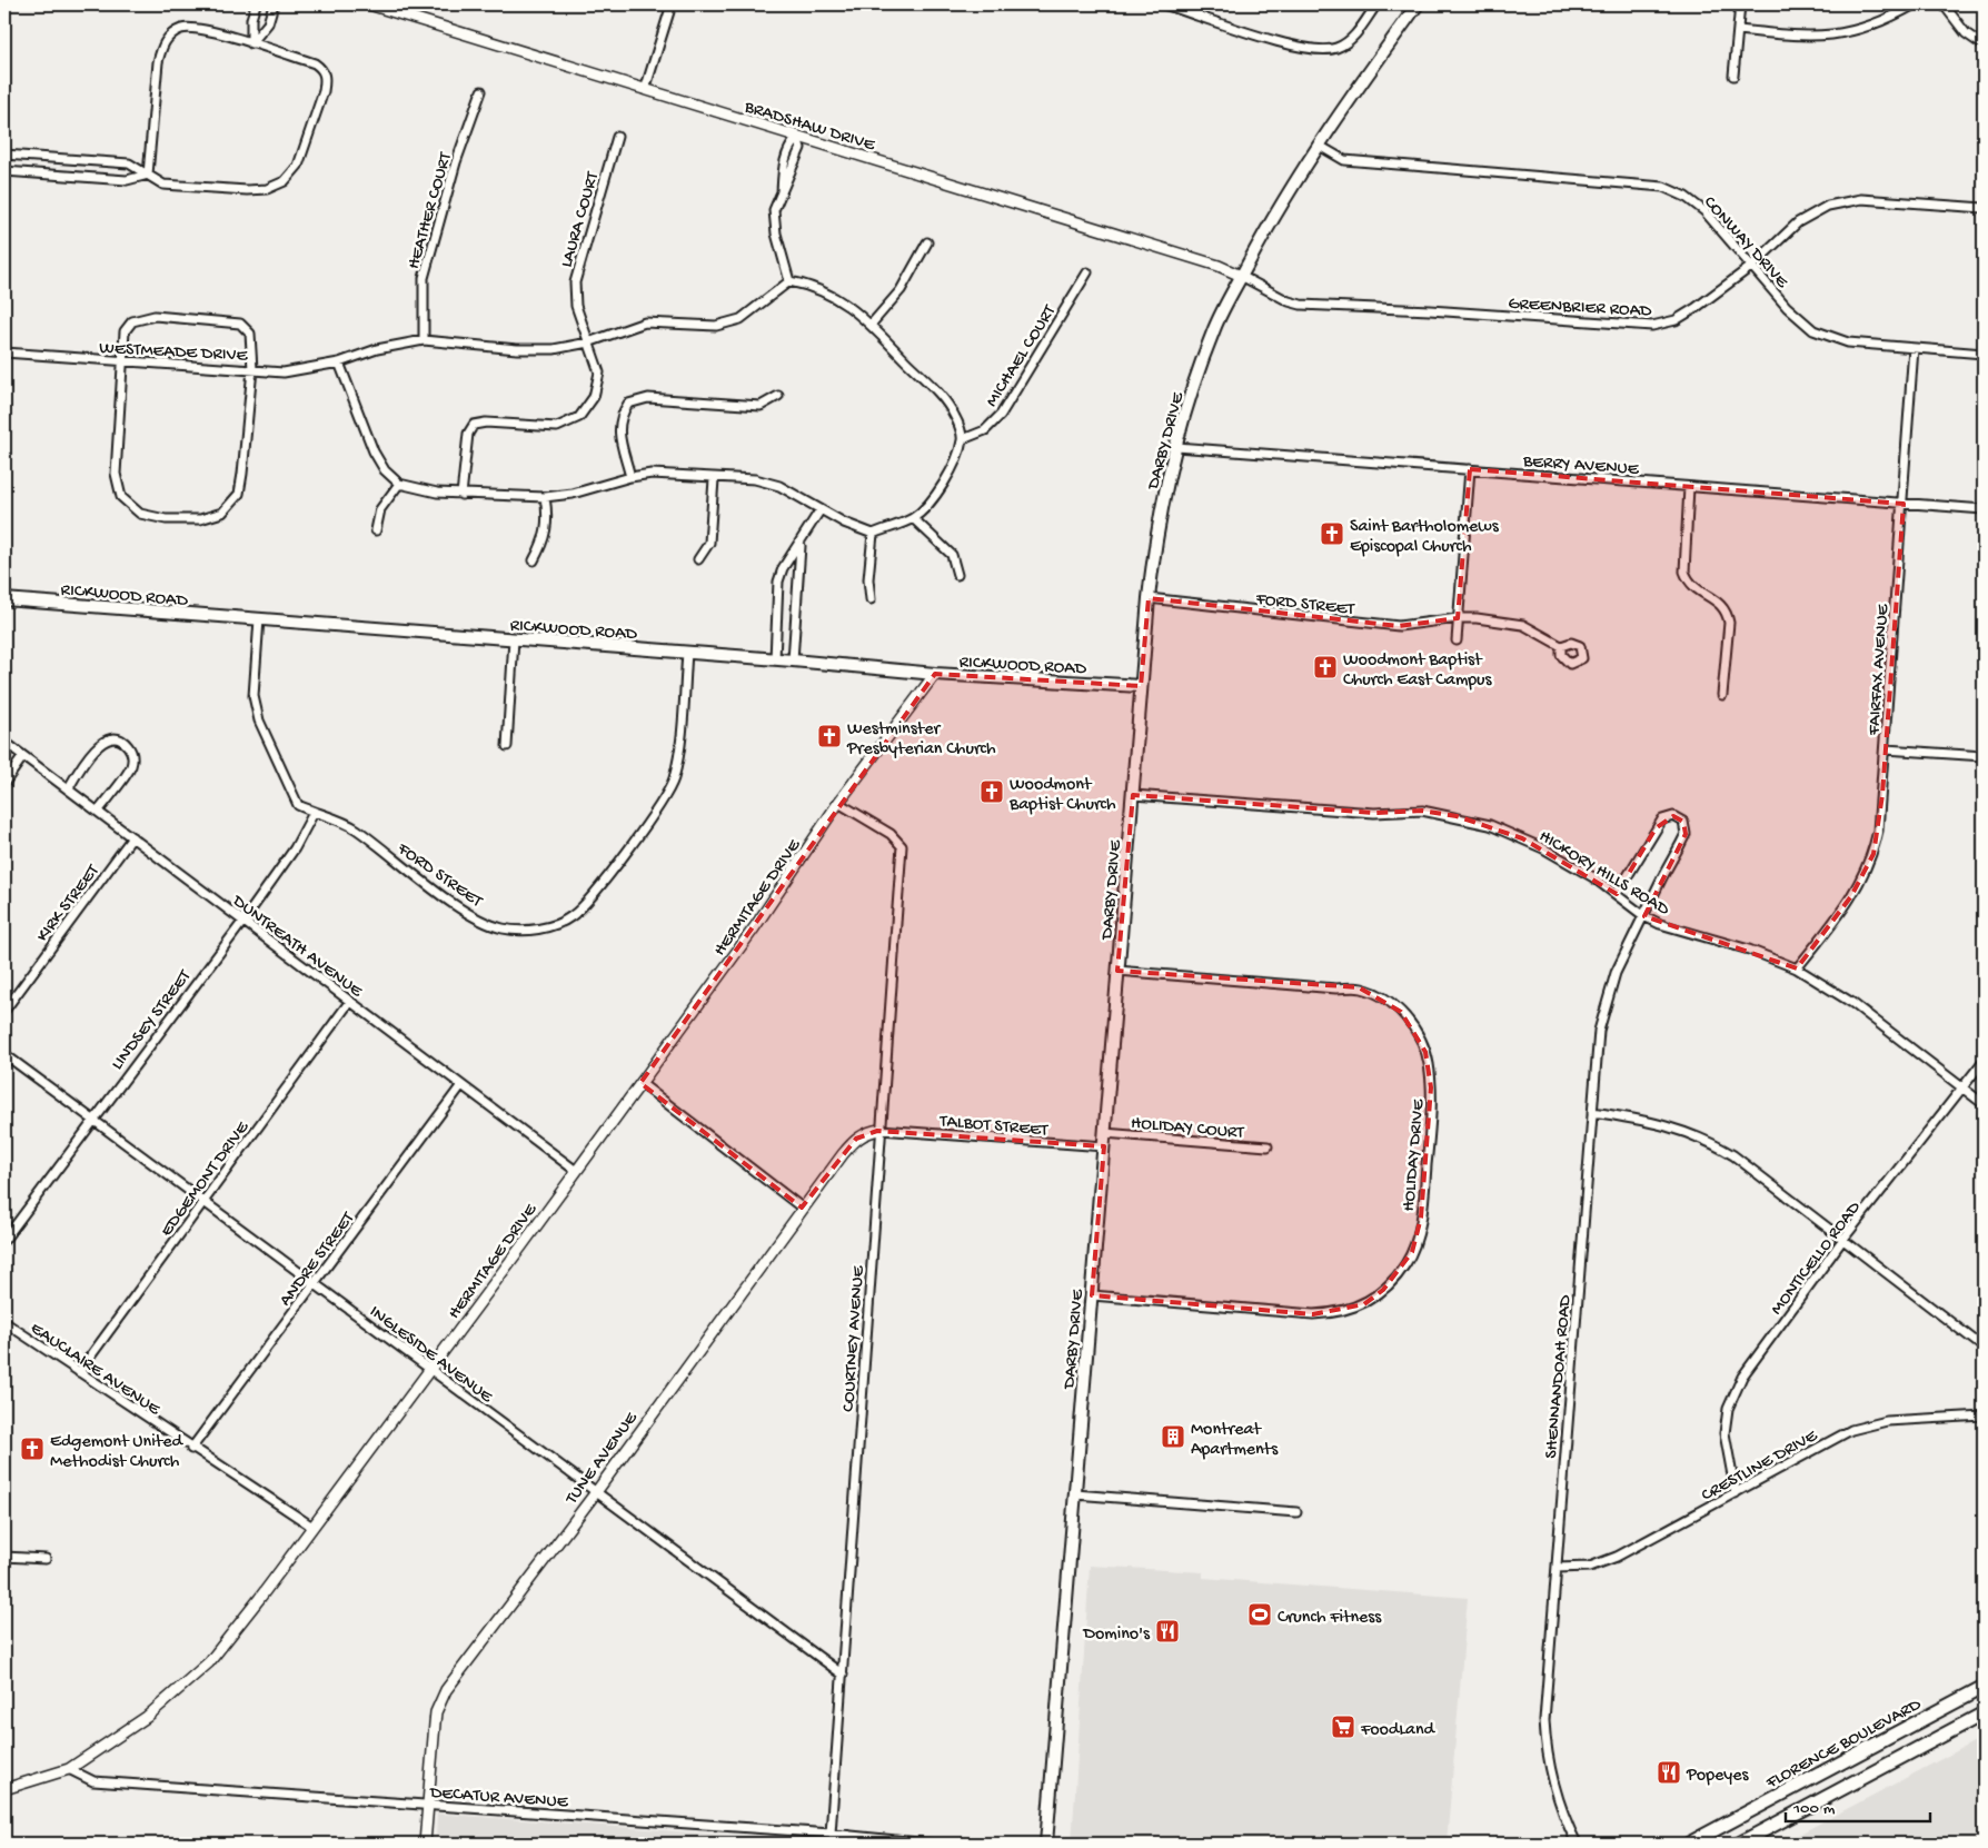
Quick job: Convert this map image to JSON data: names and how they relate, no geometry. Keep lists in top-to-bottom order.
{
  "streets": {
    "highway": ["FLORENCE BOULEVARD"],
    "main road": ["DARBY DRIVE", "RICKWOOD ROAD"],
    "street": [
      "BRADSHAW DRIVE",
      "HEATHER COURT",
      "LAURA COURT",
      "CONWAY DRIVE",
      "GREENBRIER ROAD",
      "WESTMEADE DRIVE",
      "MICHAEL COURT",
      "BERRY AVENUE",
      "FORD STREET",
      "FAIRFAX AVENUE",
      "HICKORY HILLS ROAD",
      "HERMITAGE DRIVE",
      "KIRK STREET",
      "DUNTREATH AVENUE",
      "LINDSEY STREET",
      "TALBOT STREET",
      "HOLIDAY COURT",
      "HOLIDAY DRIVE",
      "EDGEMONT DRIVE",
      "MONTICELLO ROAD",
      "ANDRE STREET",
      "COURTNEY AVENUE",
      "INGLESIDE AVENUE",
      "EAUCLAIRE AVENUE",
      "SHENNANDOAH ROAD",
      "TUNE AVENUE",
      "CRESTLINE DRIVE",
      "DECATUR AVENUE"
    ]
  },
  "crossings": [
    ["BRADSHAW DRIVE", "GREENBRIER ROAD"],
    ["BRADSHAW DRIVE", "DARBY DRIVE"],
    ["HEATHER COURT", "WESTMEADE DRIVE"],
    ["LAURA COURT", "WESTMEADE DRIVE"],
    ["CONWAY DRIVE", "GREENBRIER ROAD"],
    ["CONWAY DRIVE", "DARBY DRIVE"],
    ["CONWAY DRIVE", "FAIRFAX AVENUE"],
    ["GREENBRIER ROAD", "DARBY DRIVE"],
    ["DARBY DRIVE", "BERRY AVENUE"],
    ["DARBY DRIVE", "RICKWOOD ROAD"],
    ["DARBY DRIVE", "FORD STREET"],
    ["DARBY DRIVE", "HICKORY HILLS ROAD"],
    ["DARBY DRIVE", "TALBOT STREET"],
    ["DARBY DRIVE", "HOLIDAY COURT"],
    ["DARBY DRIVE", "HOLIDAY DRIVE"],
    ["BERRY AVENUE", "FAIRFAX AVENUE"],
    ["RICKWOOD ROAD", "FORD STREET"],
    ["RICKWOOD ROAD", "HERMITAGE DRIVE"],
    ["FORD STREET", "LINDSEY STREET"],
    ["FAIRFAX AVENUE", "HICKORY HILLS ROAD"],
    ["HICKORY HILLS ROAD", "MONTICELLO ROAD"],
    ["HICKORY HILLS ROAD", "SHENNANDOAH ROAD"],
    ["HERMITAGE DRIVE", "DUNTREATH AVENUE"],
    ["HERMITAGE DRIVE", "COURTNEY AVENUE"],
    ["HERMITAGE DRIVE", "INGLESIDE AVENUE"],
    ["HERMITAGE DRIVE", "EAUCLAIRE AVENUE"],
    ["HERMITAGE DRIVE", "DECATUR AVENUE"],
    ["KIRK STREET", "DUNTREATH AVENUE"],
    ["DUNTREATH AVENUE", "LINDSEY STREET"],
    ["DUNTREATH AVENUE", "EDGEMONT DRIVE"],
    ["DUNTREATH AVENUE", "ANDRE STREET"],
    ["LINDSEY STREET", "INGLESIDE AVENUE"],
    ["TALBOT STREET", "COURTNEY AVENUE"],
    ["TALBOT STREET", "TUNE AVENUE"],
    ["EDGEMONT DRIVE", "INGLESIDE AVENUE"],
    ["EDGEMONT DRIVE", "EAUCLAIRE AVENUE"],
    ["MONTICELLO ROAD", "CRESTLINE DRIVE"],
    ["ANDRE STREET", "INGLESIDE AVENUE"],
    ["ANDRE STREET", "EAUCLAIRE AVENUE"],
    ["COURTNEY AVENUE", "INGLESIDE AVENUE"],
    ["COURTNEY AVENUE", "TUNE AVENUE"],
    ["COURTNEY AVENUE", "DECATUR AVENUE"],
    ["INGLESIDE AVENUE", "TUNE AVENUE"],
    ["SHENNANDOAH ROAD", "CRESTLINE DRIVE"],
    ["TUNE AVENUE", "DECATUR AVENUE"]
  ],
  "places": {
    "church": [
      "Saint Bartholomews Episcopal Church",
      "Woodmont Baptist Church East Campus",
      "Westminster Presbyterian Church",
      "Woodmont Baptist Church",
      "Edgemont United Methodist Church"
    ],
    "building": ["Montreat Apartments"],
    "sports": ["Crunch Fitness"],
    "restaurant": ["Domino's", "Popeyes"],
    "supermarket": ["FoodLand"]
  },
  "scale_bar": "100 m"
}
